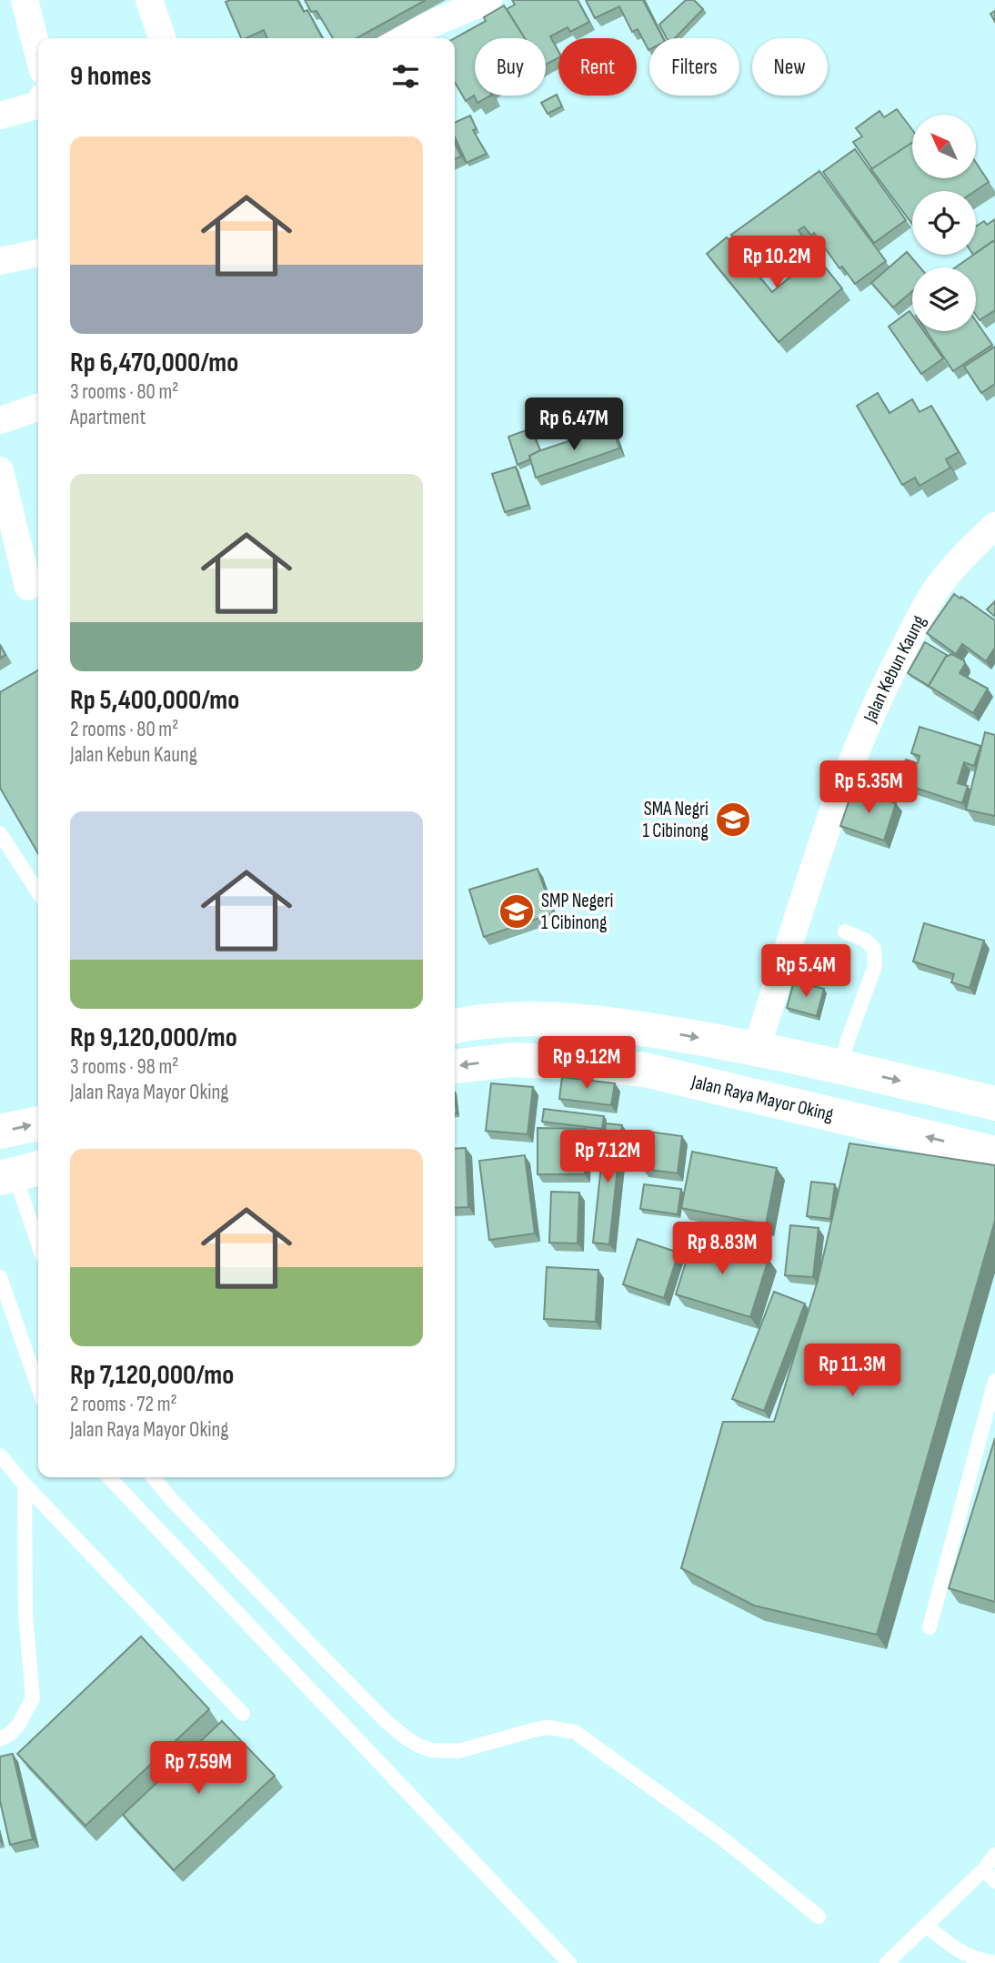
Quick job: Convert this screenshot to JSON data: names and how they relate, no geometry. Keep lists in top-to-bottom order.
{
  "streets": {
    "main road": ["Jalan Raya Mayor Oking"],
    "street": ["Jalan Kebun Kaung"]
  },
  "places": {
    "school or university": ["SMA Negri 1 Cibinong", "SMP Negeri 1 Cibinong"]
  },
  "north": "top left",
  "page": {
    "chip": [
      "Buy",
      "Rent",
      "Filters",
      "New"
    ],
    "heading": "9 homes",
    "list": [
      {
        "name": "Rp 6,470,000/mo",
        "note": "3 rooms · 80 m² · Apartment"
      },
      {
        "name": "Rp 5,400,000/mo",
        "note": "2 rooms · 80 m² · Jalan Kebun Kaung"
      },
      {
        "name": "Rp 9,120,000/mo",
        "note": "3 rooms · 98 m² · Jalan Raya Mayor Oking"
      },
      {
        "name": "Rp 7,120,000/mo",
        "note": "2 rooms · 72 m² · Jalan Raya Mayor Oking"
      }
    ],
    "price": [
      "Rp 10.2M",
      "Rp 6.47M",
      "Rp 5.35M",
      "Rp 5.4M",
      "Rp 9.12M",
      "Rp 7.12M",
      "Rp 8.83M",
      "Rp 11.3M",
      "Rp 7.59M"
    ]
  }
}
